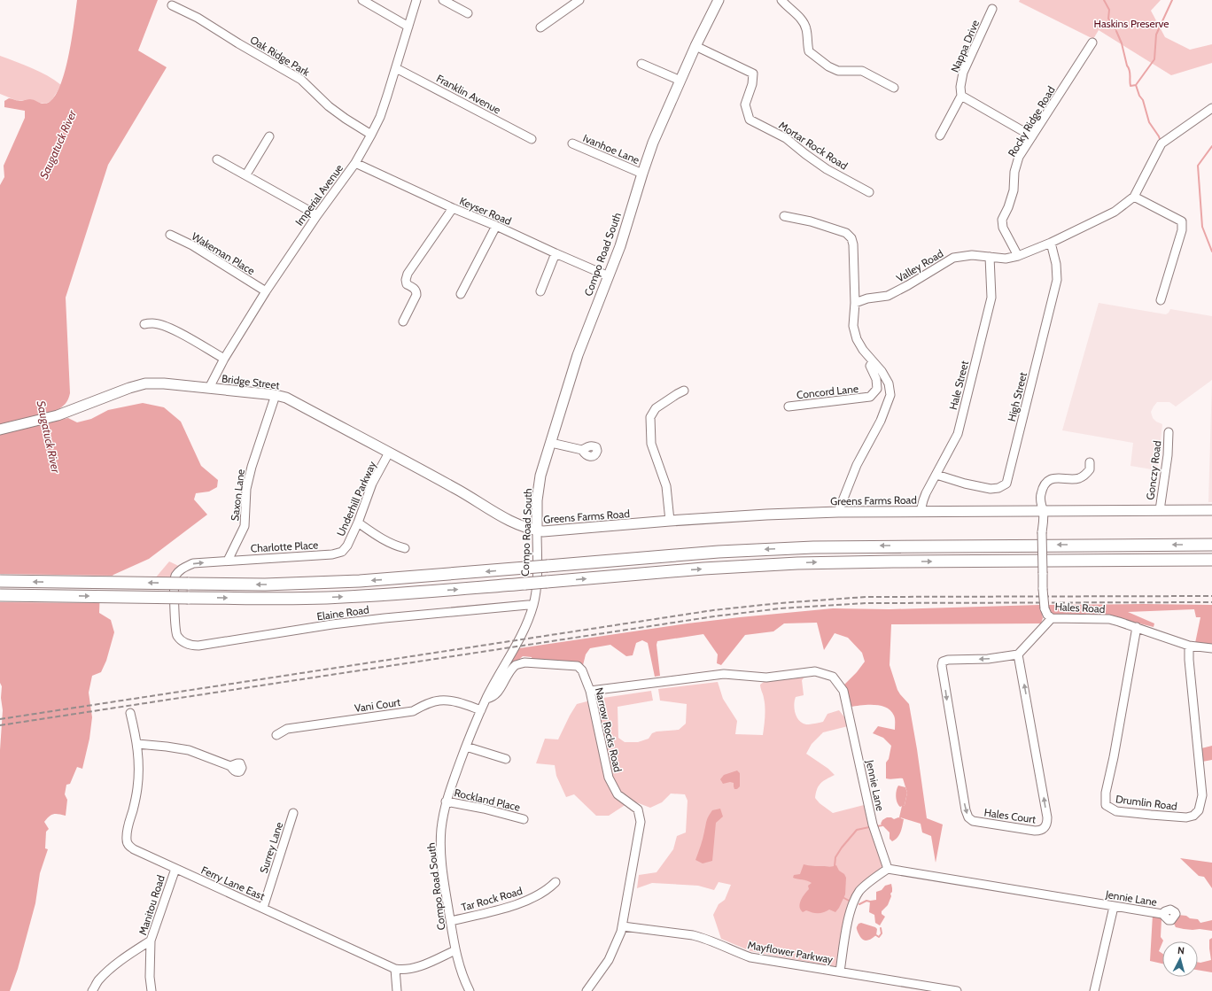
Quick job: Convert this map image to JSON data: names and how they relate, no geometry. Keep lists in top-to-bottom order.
{
  "streets": {
    "main road": ["Compo Road South", "Bridge Street", "Greens Farms Road"],
    "street": [
      "Nappa Drive",
      "Oak Ridge Park",
      "Franklin Avenue",
      "Rocky Ridge Road",
      "Mortar Rock Road",
      "Ivanhoe Lane",
      "Imperial Avenue",
      "Keyser Road",
      "Wakeman Place",
      "Valley Road",
      "Hale Street",
      "Concord Lane",
      "High Street",
      "Gonczy Road",
      "Saxon Lane",
      "Underhill Parkway",
      "Charlotte Place",
      "Hales Road",
      "Elaine Road",
      "Vani Court",
      "Narrow Rocks Road",
      "Jennie Lane",
      "Rockland Place",
      "Drumlin Road",
      "Hales Court",
      "Surrey Lane",
      "Ferry Lane East",
      "Tar Rock Road",
      "Manitou Road",
      "Mayflower Parkway"
    ]
  },
  "crossings": [
    ["Oak Ridge Park", "Imperial Avenue"],
    ["Franklin Avenue", "Imperial Avenue"],
    ["Rocky Ridge Road", "Valley Road"],
    ["Mortar Rock Road", "Compo Road South"],
    ["Ivanhoe Lane", "Compo Road South"],
    ["Imperial Avenue", "Keyser Road"],
    ["Imperial Avenue", "Wakeman Place"],
    ["Imperial Avenue", "Bridge Street"],
    ["Keyser Road", "Compo Road South"],
    ["Compo Road South", "Bridge Street"],
    ["Compo Road South", "Greens Farms Road"],
    ["Compo Road South", "Elaine Road"],
    ["Compo Road South", "Vani Court"],
    ["Compo Road South", "Narrow Rocks Road"],
    ["Compo Road South", "Rockland Place"],
    ["Compo Road South", "Ferry Lane East"],
    ["Compo Road South", "Tar Rock Road"],
    ["Valley Road", "Hale Street"],
    ["Valley Road", "High Street"],
    ["Bridge Street", "Saxon Lane"],
    ["Bridge Street", "Underhill Parkway"],
    ["Bridge Street", "Greens Farms Road"],
    ["Hale Street", "High Street"],
    ["Hale Street", "Greens Farms Road"],
    ["Gonczy Road", "Greens Farms Road"],
    ["Saxon Lane", "Charlotte Place"],
    ["Saxon Lane", "Elaine Road"],
    ["Underhill Parkway", "Charlotte Place"],
    ["Greens Farms Road", "Hales Road"],
    ["Charlotte Place", "Elaine Road"],
    ["Hales Road", "Drumlin Road"],
    ["Narrow Rocks Road", "Jennie Lane"],
    ["Narrow Rocks Road", "Mayflower Parkway"],
    ["Surrey Lane", "Ferry Lane East"],
    ["Ferry Lane East", "Manitou Road"]
  ],
  "water": ["Saugatuck River"],
  "parks": ["Haskins Preserve"],
  "north": "top"
}
